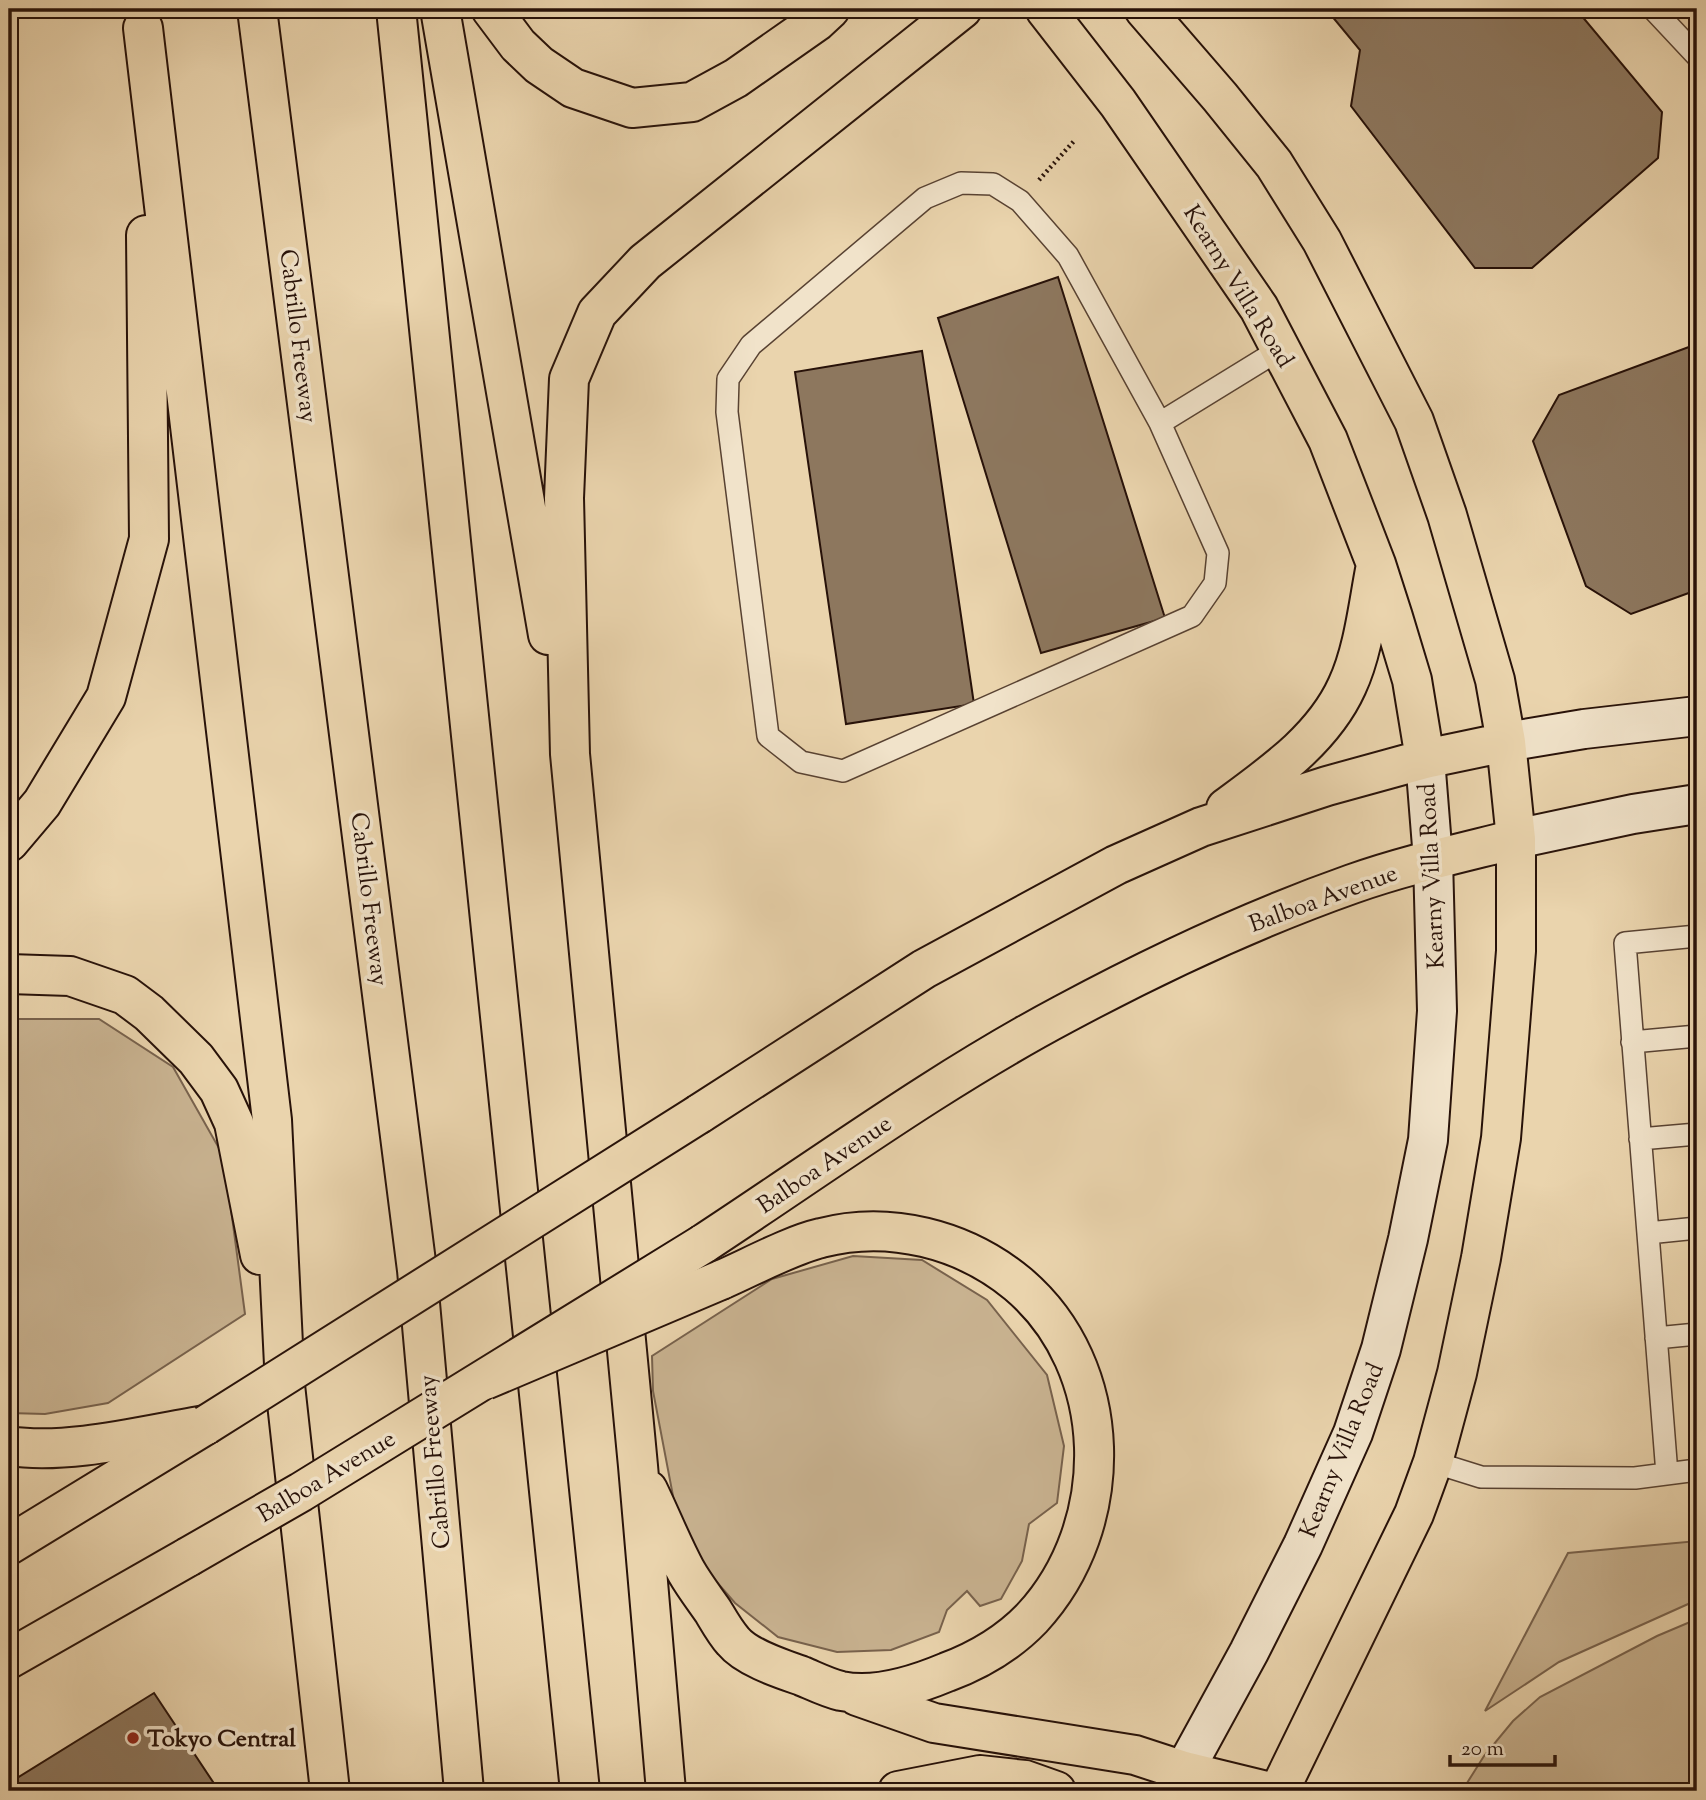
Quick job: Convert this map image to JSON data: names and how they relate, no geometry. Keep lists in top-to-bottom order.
{
  "streets": {
    "main road": ["Kearny Villa Road", "Cabrillo Freeway", "Balboa Avenue"]
  },
  "crossings": [
    ["Kearny Villa Road", "Balboa Avenue"]
  ],
  "places": ["Tokyo Central"],
  "scale_bar": "20 m"
}
